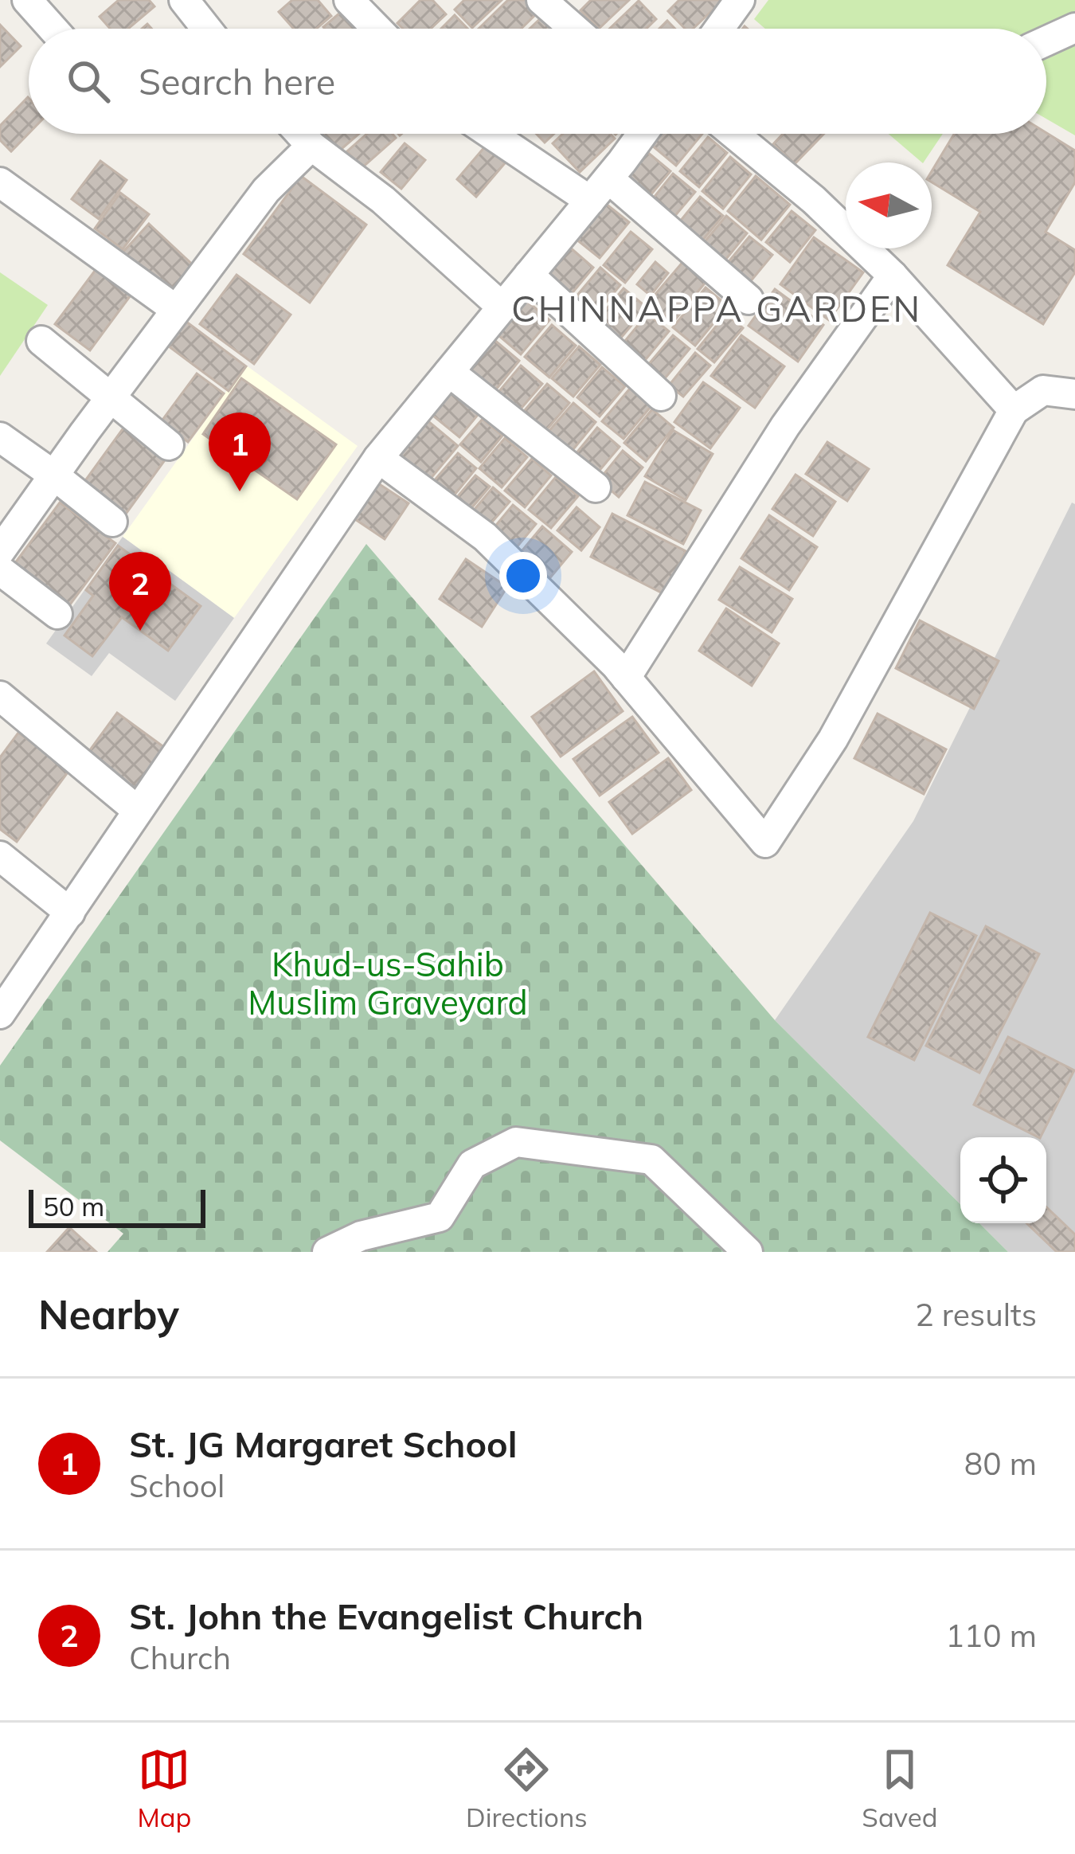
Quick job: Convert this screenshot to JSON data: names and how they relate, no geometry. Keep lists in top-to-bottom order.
{
  "districts": ["CHINNAPPA GARDEN"],
  "parks": ["Khud-us-Sahib Muslim Graveyard"],
  "scale_bar": "50 m",
  "north": "left",
  "page": {
    "search": "Search here",
    "pins": ["1", "2"],
    "scale": "50 m",
    "heading": ["Nearby", "2 results"],
    "list": [
      {
        "mark": "1",
        "name": "St. JG Margaret School",
        "note": "School",
        "value": "80 m"
      },
      {
        "mark": "2",
        "name": "St. John the Evangelist Church",
        "note": "Church",
        "value": "110 m"
      }
    ],
    "nav": ["Map", "Directions", "Saved"]
  }
}
